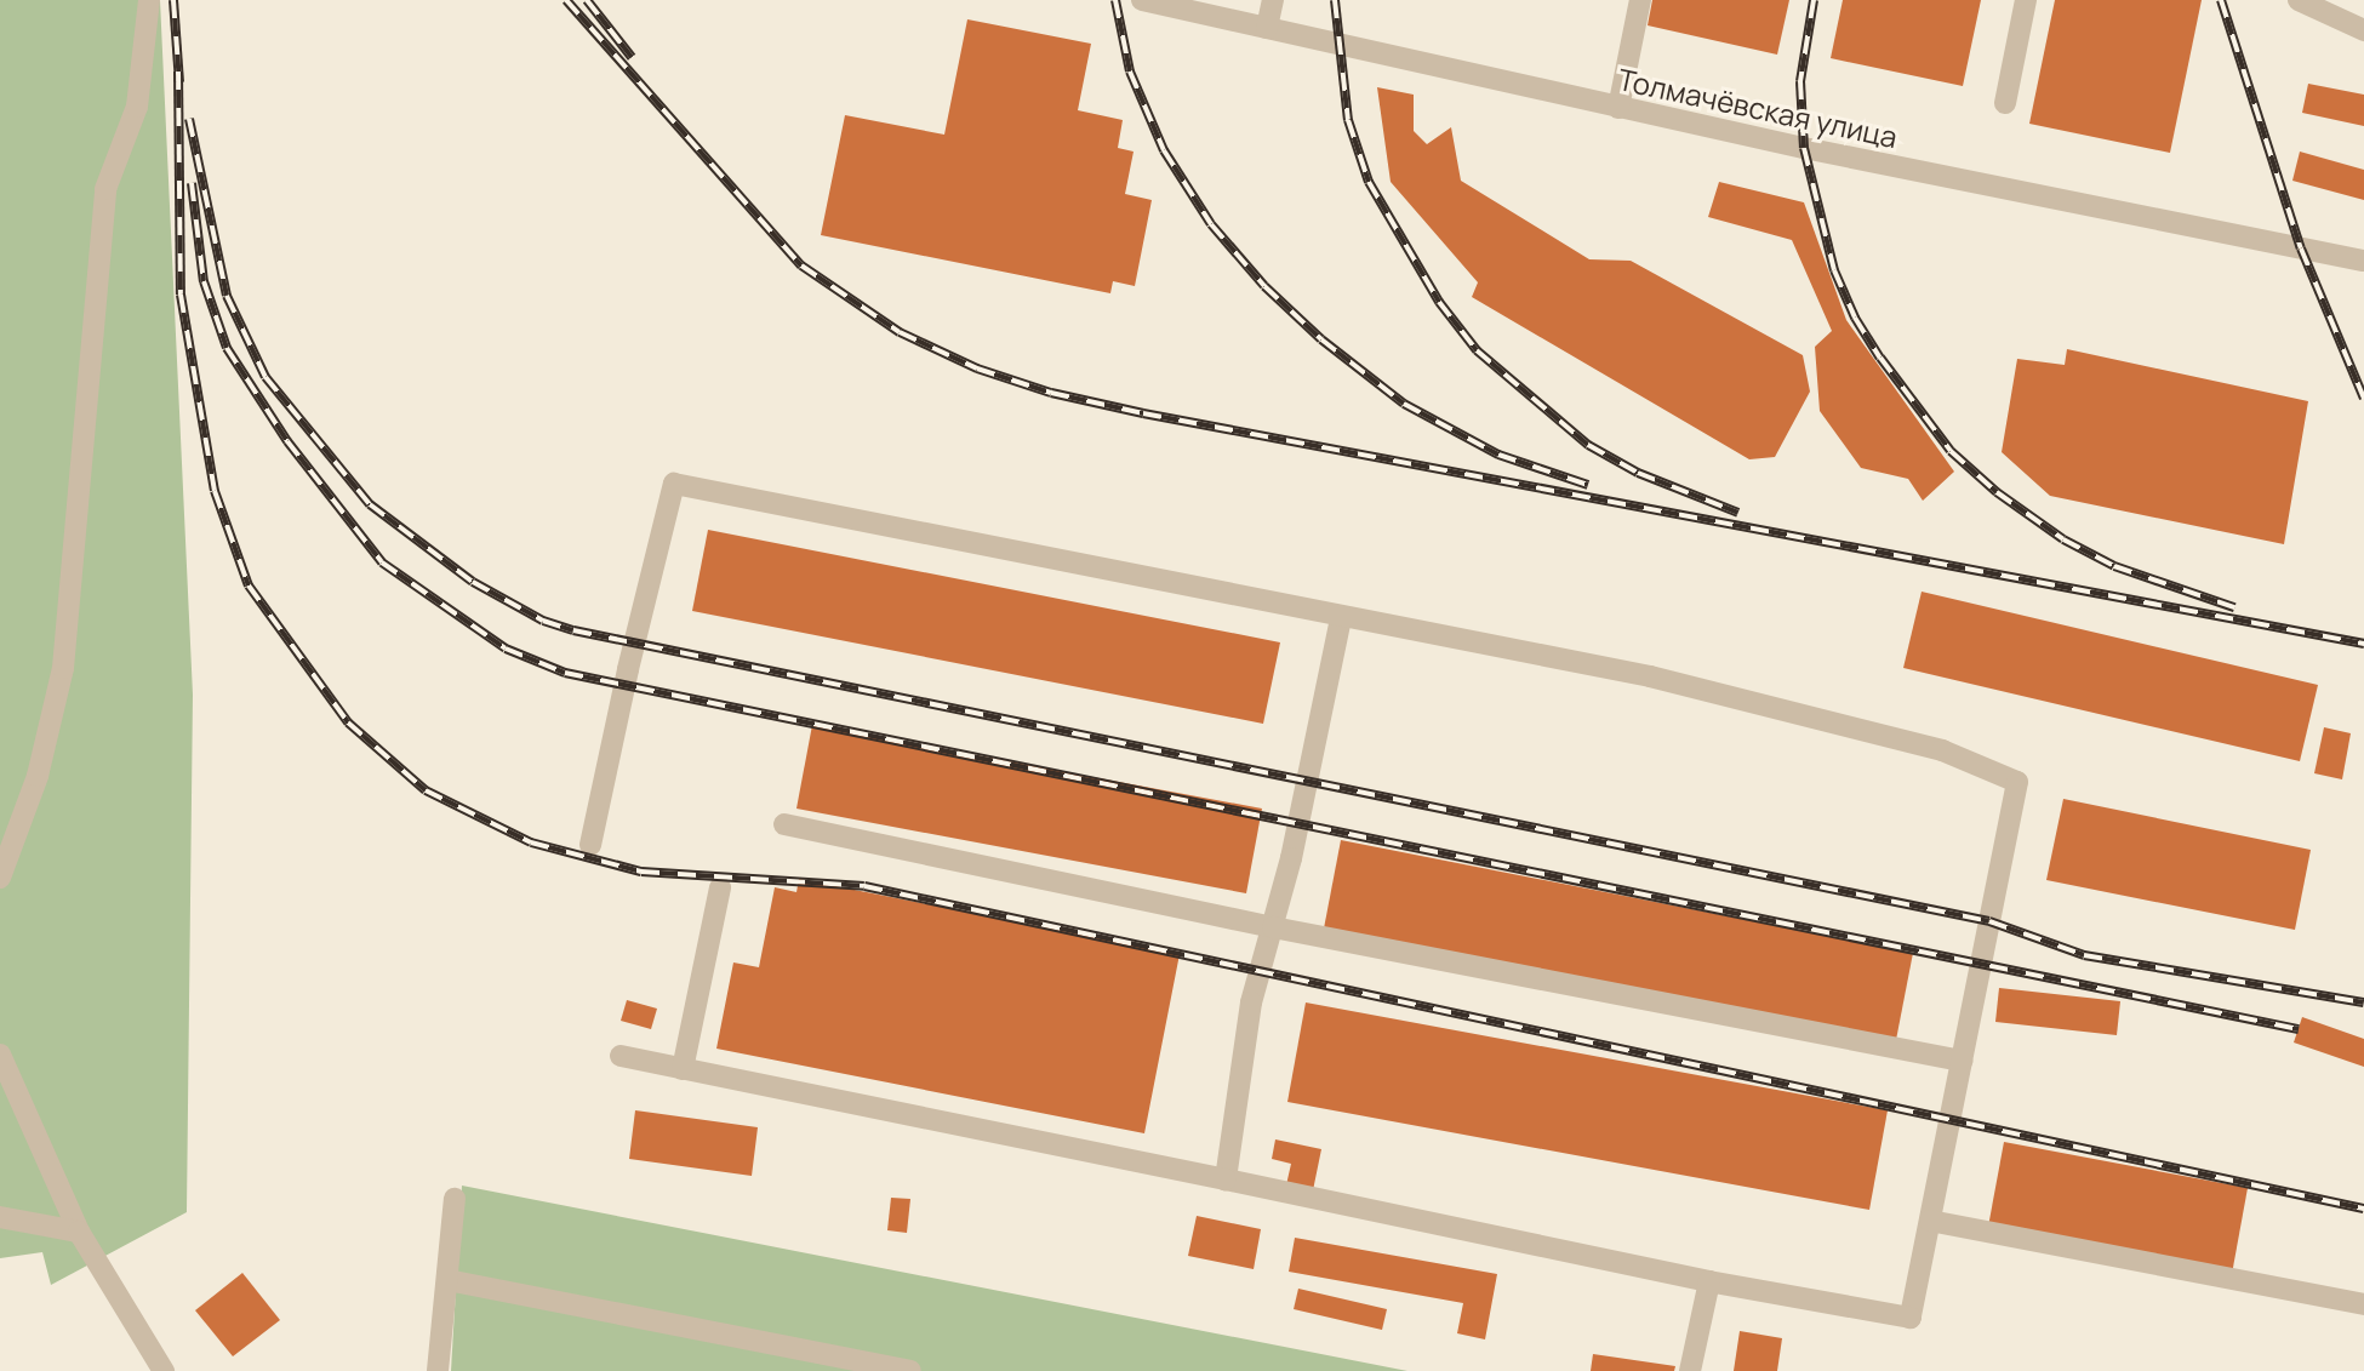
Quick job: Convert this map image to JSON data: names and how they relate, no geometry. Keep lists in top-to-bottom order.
{
  "streets": {
    "street": ["Толмачёвская улица"]
  }
}
